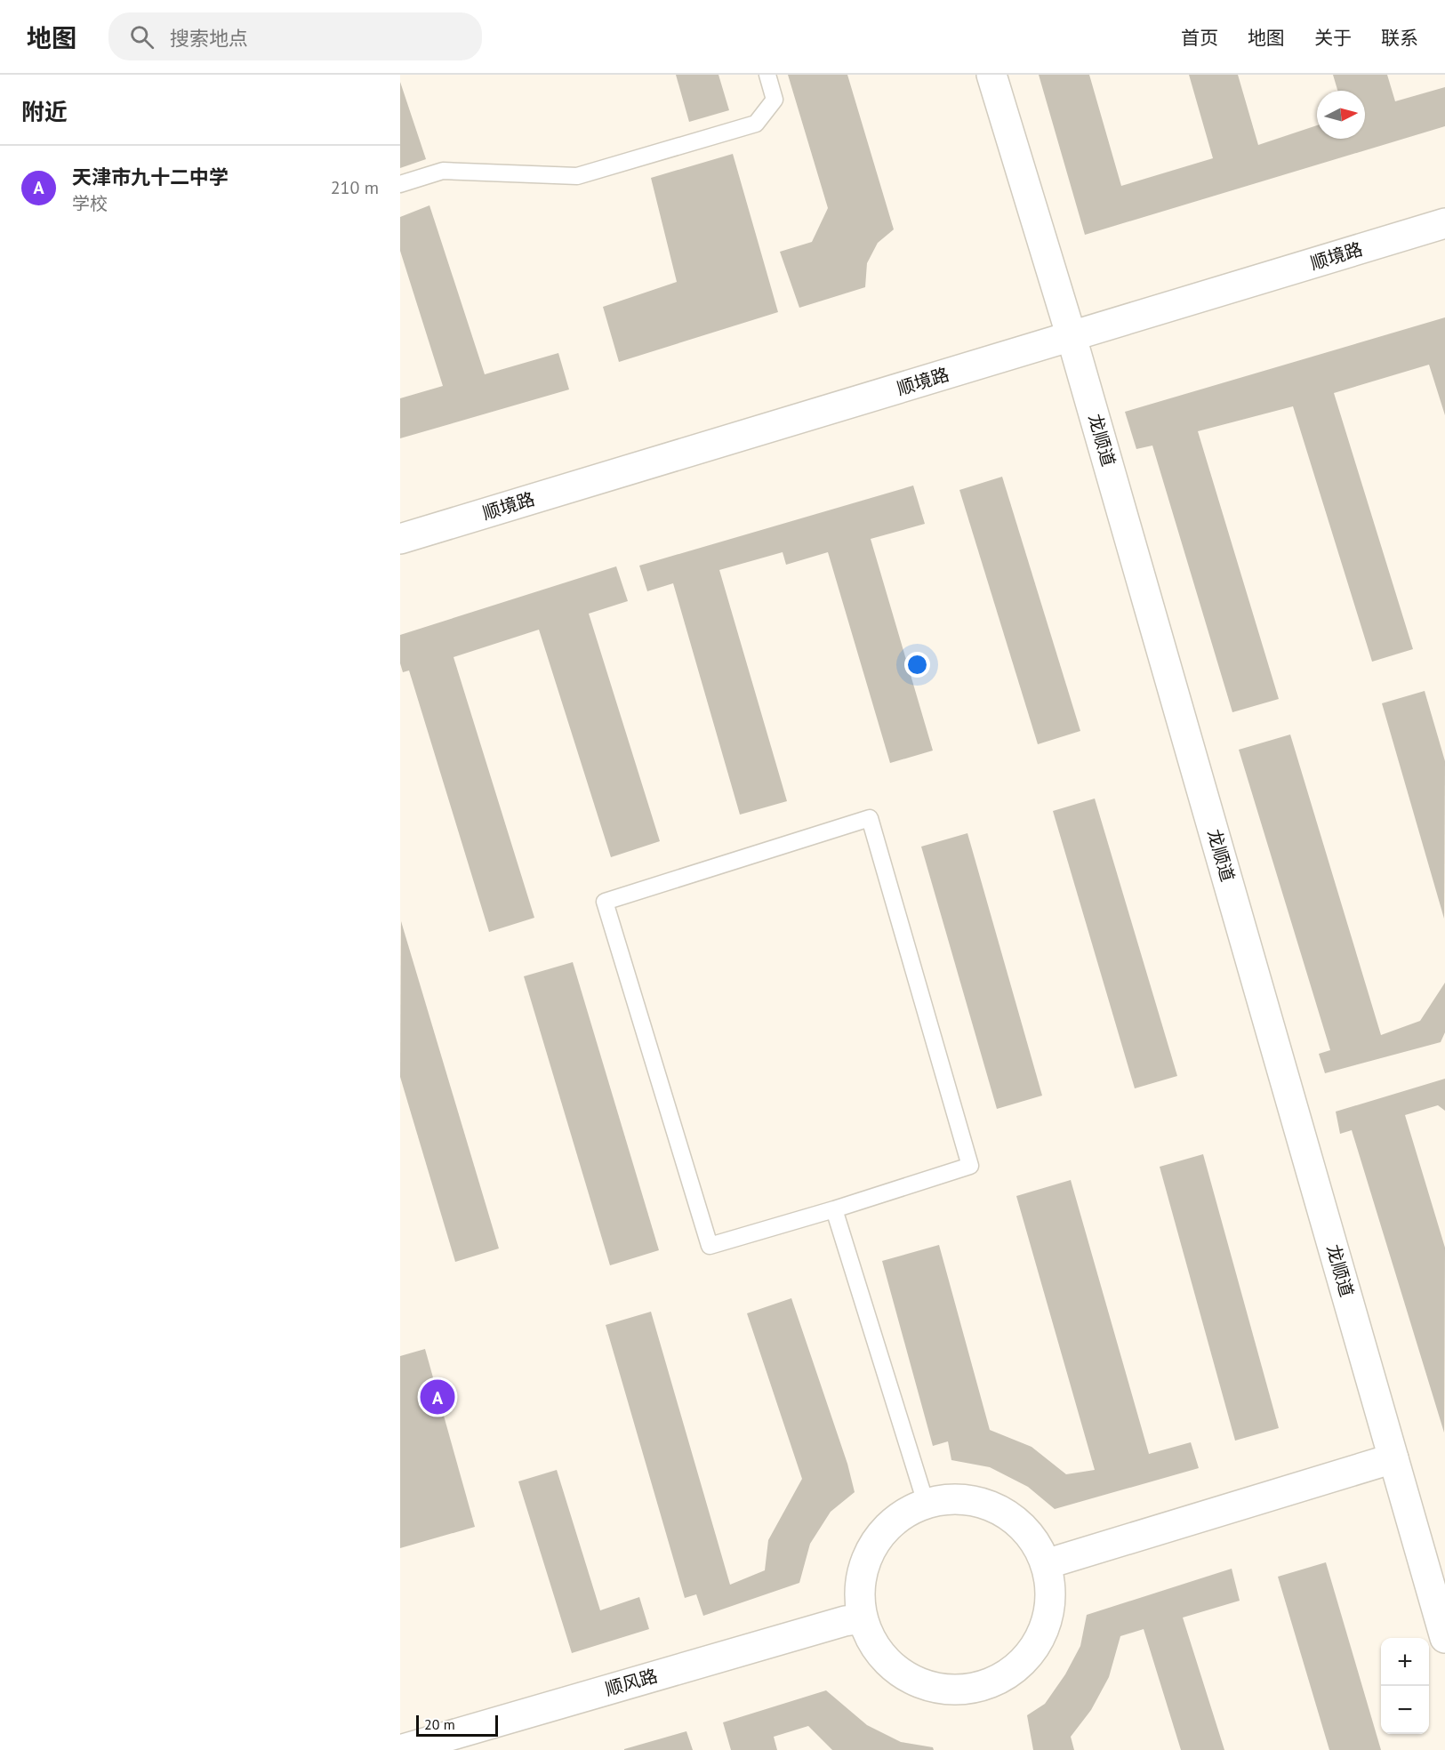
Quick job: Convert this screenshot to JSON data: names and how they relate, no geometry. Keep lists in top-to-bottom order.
{
  "streets": {
    "street": ["顺境路", "龙顺道", "顺风路"]
  },
  "crossings": [
    ["顺境路", "龙顺道"]
  ],
  "scale_bar": "20 m",
  "north": "right",
  "page": {
    "header": "地图",
    "search": "搜索地点",
    "nav": [
      "首页",
      "地图",
      "关于",
      "联系"
    ],
    "heading": "附近",
    "list": [
      {
        "mark": "A",
        "name": "天津市九十二中学",
        "note": "学校",
        "value": "210 m"
      }
    ],
    "pins": "A",
    "map_buttons": ["+", "−"],
    "scale": "20 m"
  }
}
